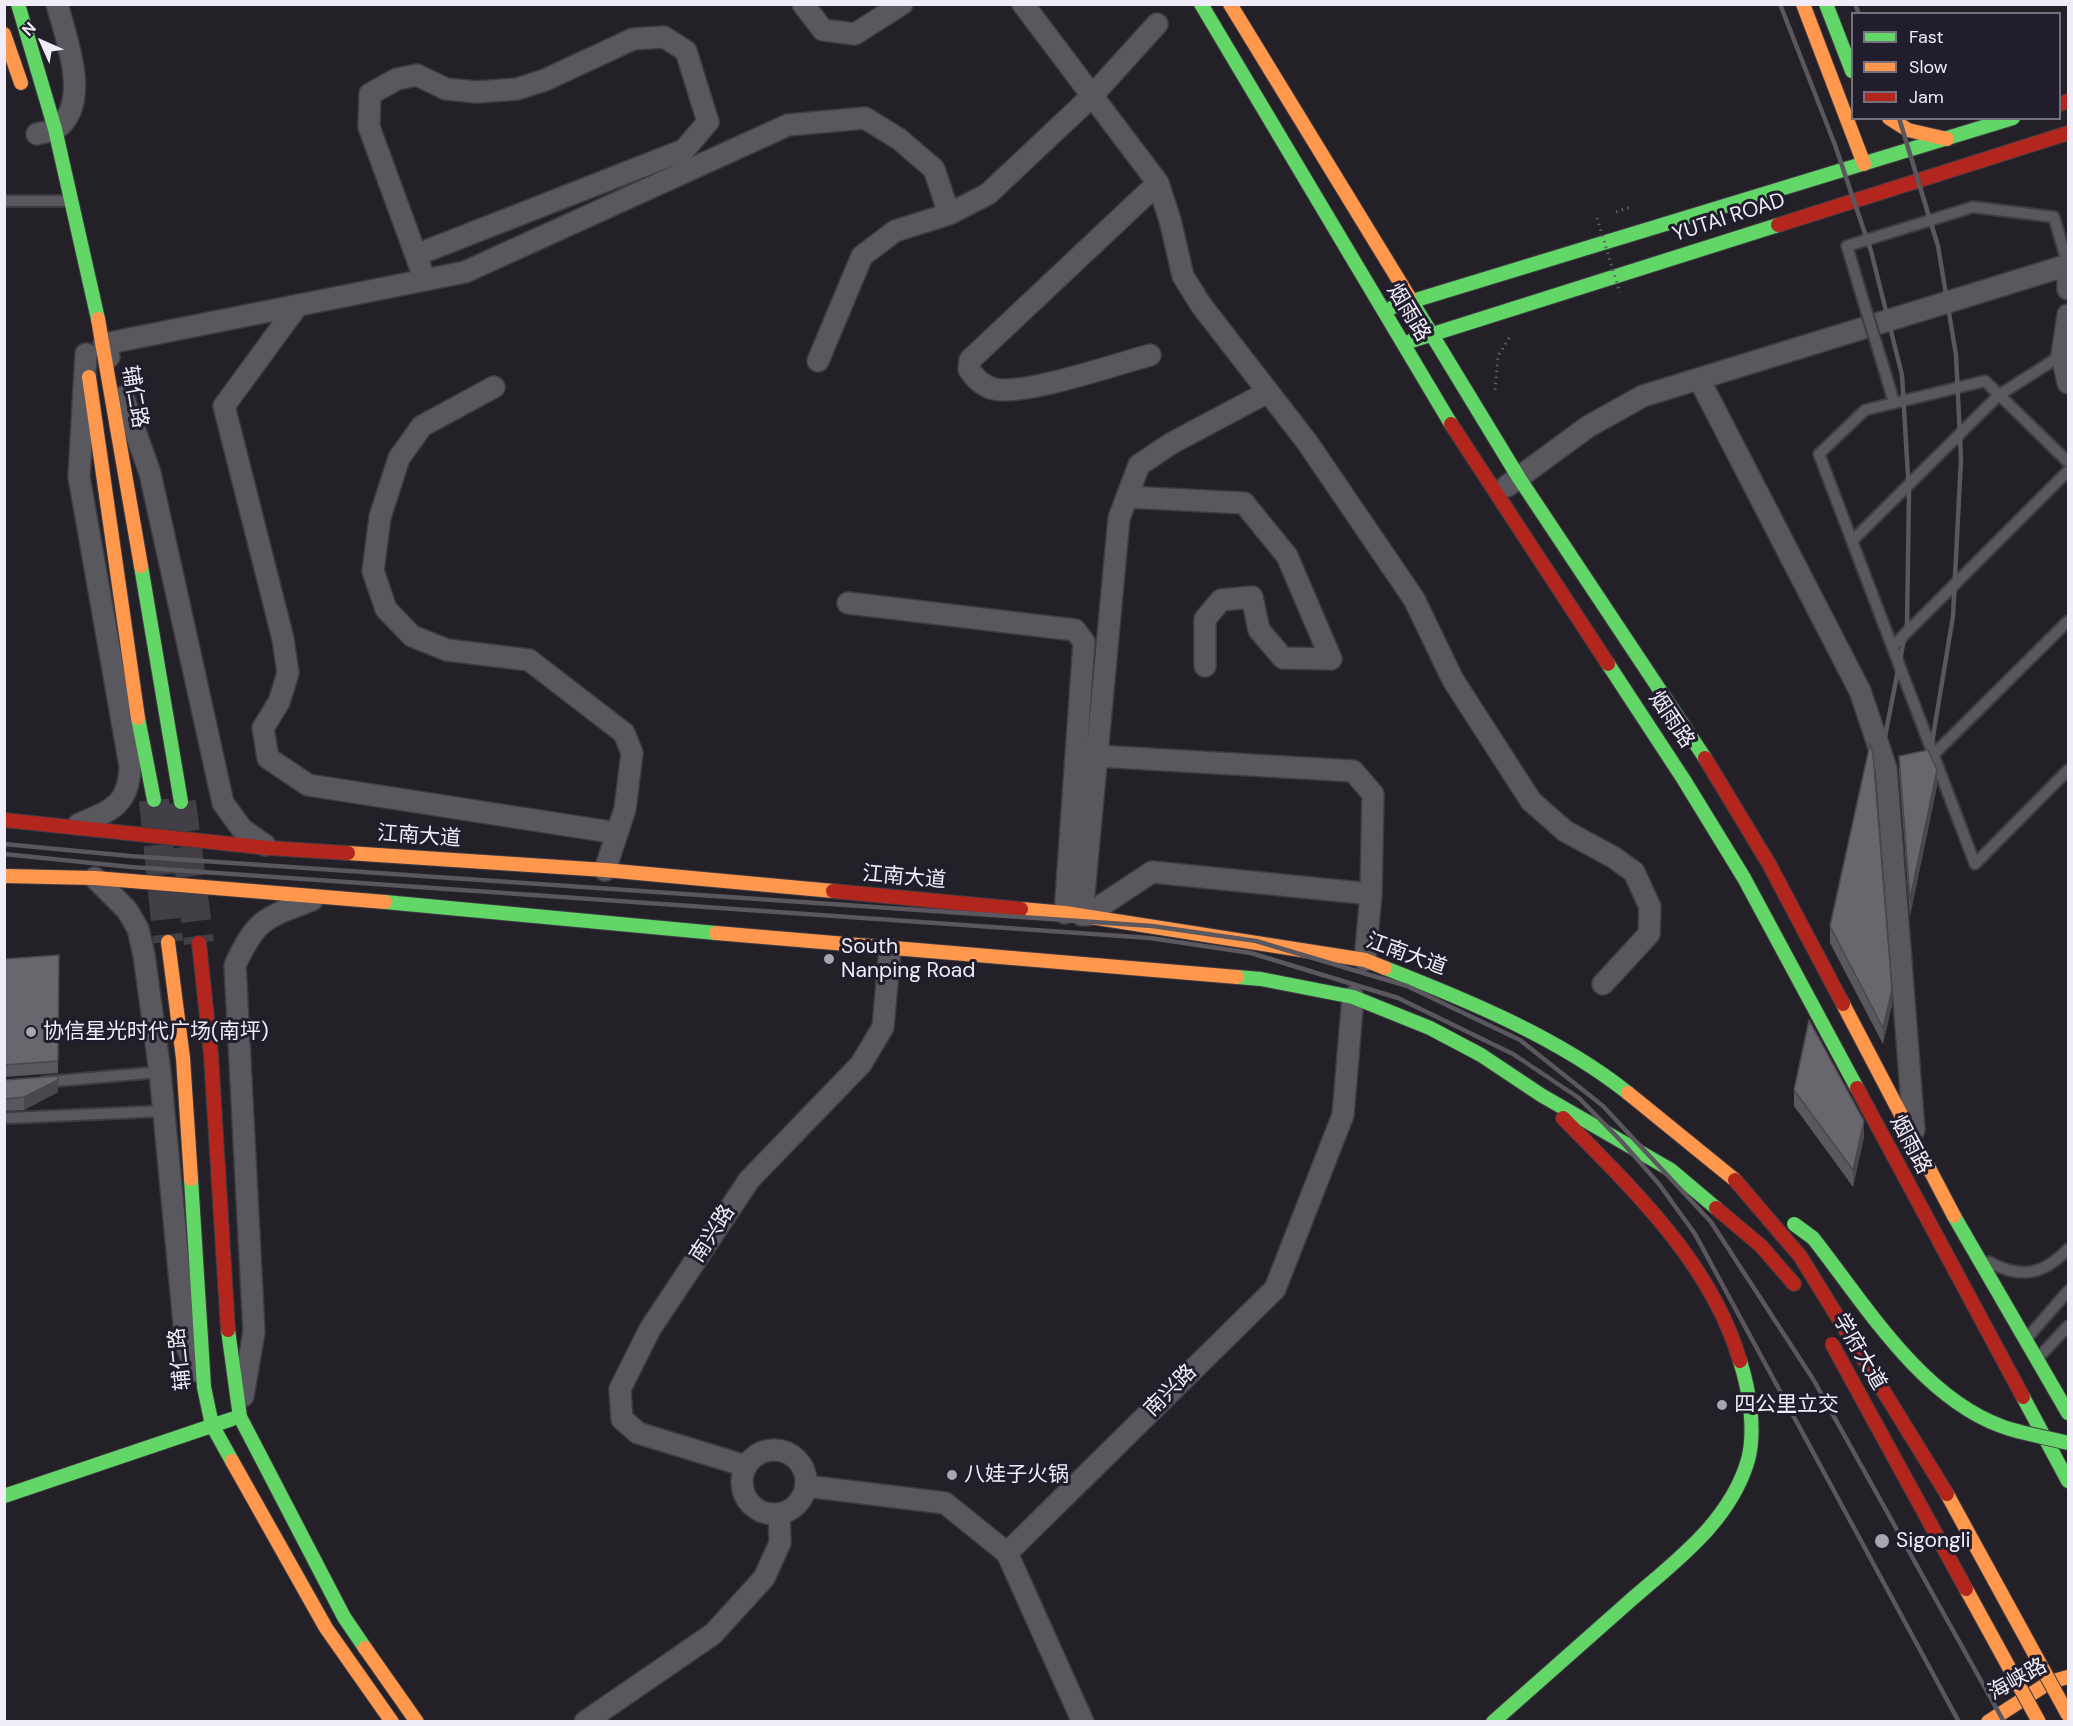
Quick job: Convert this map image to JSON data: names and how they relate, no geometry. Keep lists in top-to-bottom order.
{
  "streets": {
    "main road": [
      "YUTAI ROAD",
      "烟雨路",
      "辅仁路",
      "江南大道",
      "学府大道",
      "海峡路"
    ],
    "street": ["南兴路"]
  },
  "crossings": [
    ["YUTAI ROAD", "烟雨路"],
    ["江南大道", "学府大道"]
  ],
  "places": [
    "South Nanping Road",
    "协信星光时代广场(南坪)",
    "四公里立交",
    "八娃子火锅",
    "Sigongli"
  ],
  "legend": ["Fast", "Slow", "Jam"],
  "north": "top left"
}
